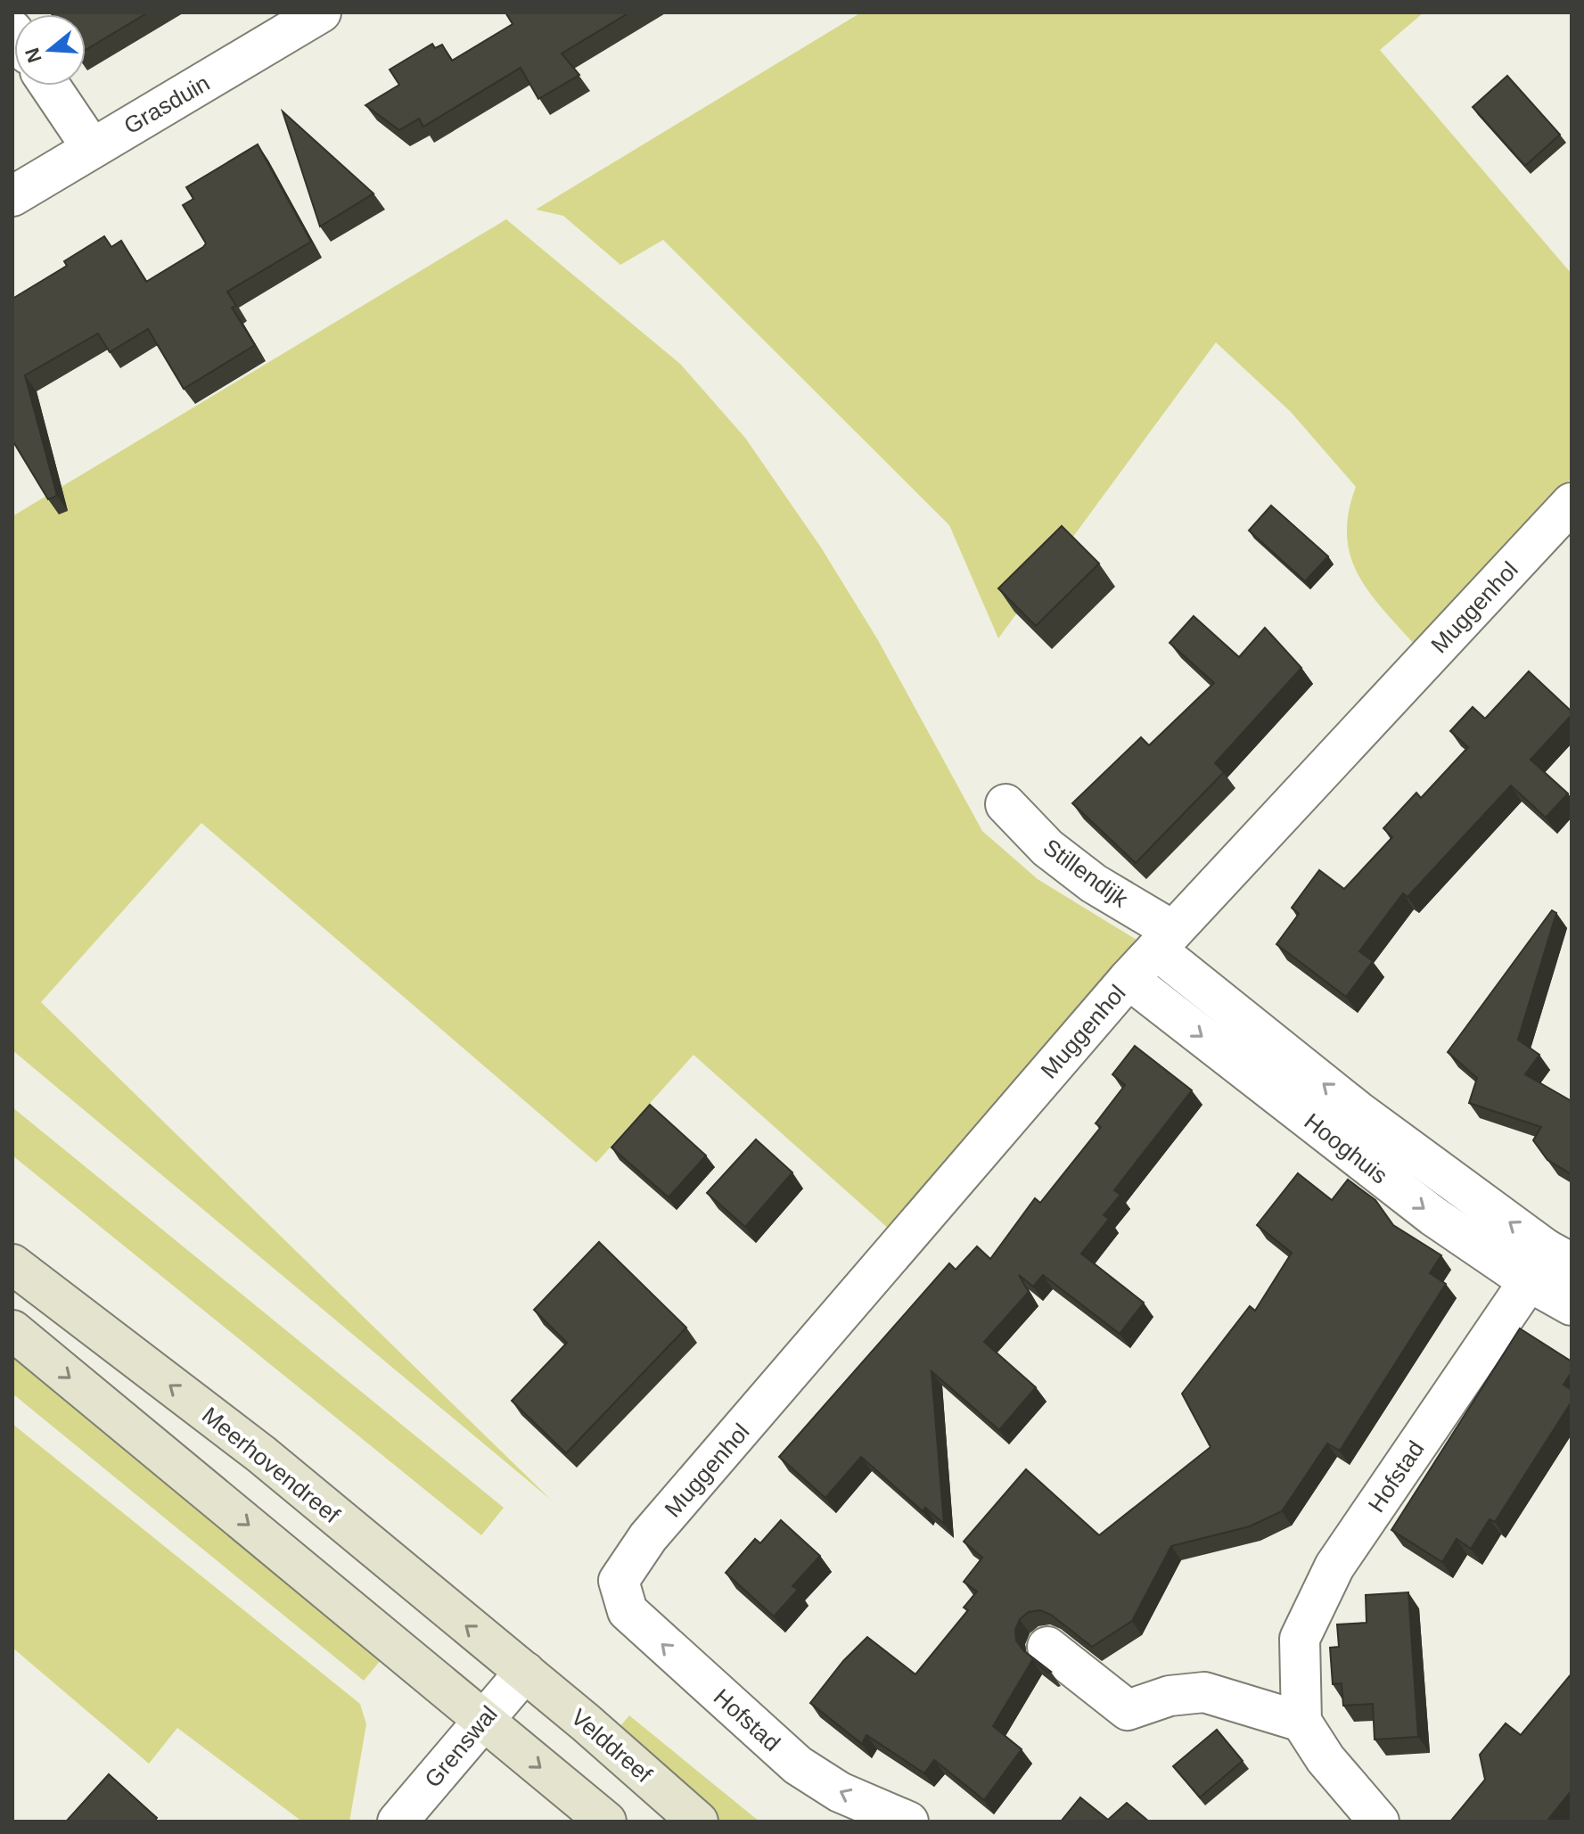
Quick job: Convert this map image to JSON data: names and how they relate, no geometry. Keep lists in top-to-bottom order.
{
  "streets": {
    "main road": ["Meerhovendreef", "Velddreef"],
    "street": [
      "Grasduin",
      "Muggenhol",
      "Stillendijk",
      "Hooghuis",
      "Hofstad",
      "Grenswal"
    ]
  },
  "crossings": [
    ["Muggenhol", "Stillendijk"],
    ["Muggenhol", "Hooghuis"],
    ["Muggenhol", "Hofstad"],
    ["Stillendijk", "Hooghuis"],
    ["Hooghuis", "Hofstad"],
    ["Meerhovendreef", "Velddreef"],
    ["Meerhovendreef", "Grenswal"],
    ["Velddreef", "Grenswal"]
  ],
  "one_way": ["Hofstad"],
  "north": "left"
}
